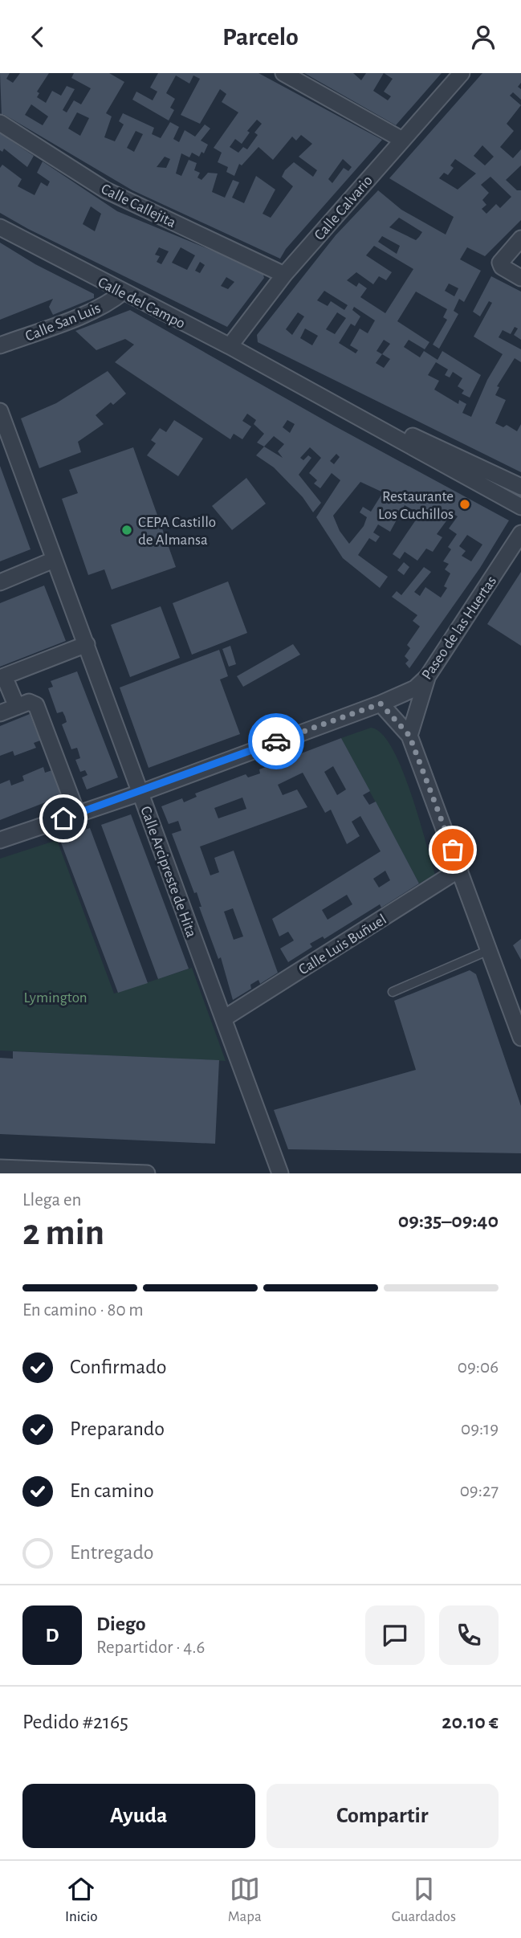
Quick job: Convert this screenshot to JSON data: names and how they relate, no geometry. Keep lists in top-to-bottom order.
{
  "streets": {
    "street": [
      "Calle Callejita",
      "Calle Calvario",
      "Calle del Campo",
      "Calle San Luis",
      "Paseo de las Huertas",
      "Calle Arcipreste de Hita",
      "Calle Luis Buñuel"
    ]
  },
  "crossings": [
    ["Calle Callejita", "Calle Calvario"],
    ["Calle Calvario", "Calle del Campo"],
    ["Calle del Campo", "Calle San Luis"],
    ["Paseo de las Huertas", "Calle Arcipreste de Hita"],
    ["Calle Arcipreste de Hita", "Calle Luis Buñuel"]
  ],
  "parks": ["Lymington"],
  "places": ["Restaurante Los Cuchillos", "CEPA Castillo de Almansa"],
  "page": {
    "header": "Parcelo",
    "heading": ["2 min", "Llega en", "09:35–09:40"],
    "panel": [
      "Diego",
      "Repartidor · 4.6",
      "Pedido #2165",
      "20.10 €"
    ],
    "bar": "En camino · 80 m",
    "list": [
      ["Confirmado", "09:06"],
      ["Preparando", "09:19"],
      ["En camino", "09:27"],
      "Entregado"
    ],
    "round": "D",
    "buttons": ["Ayuda", "Compartir"],
    "tabs": ["Inicio", "Mapa", "Guardados"]
  }
}
